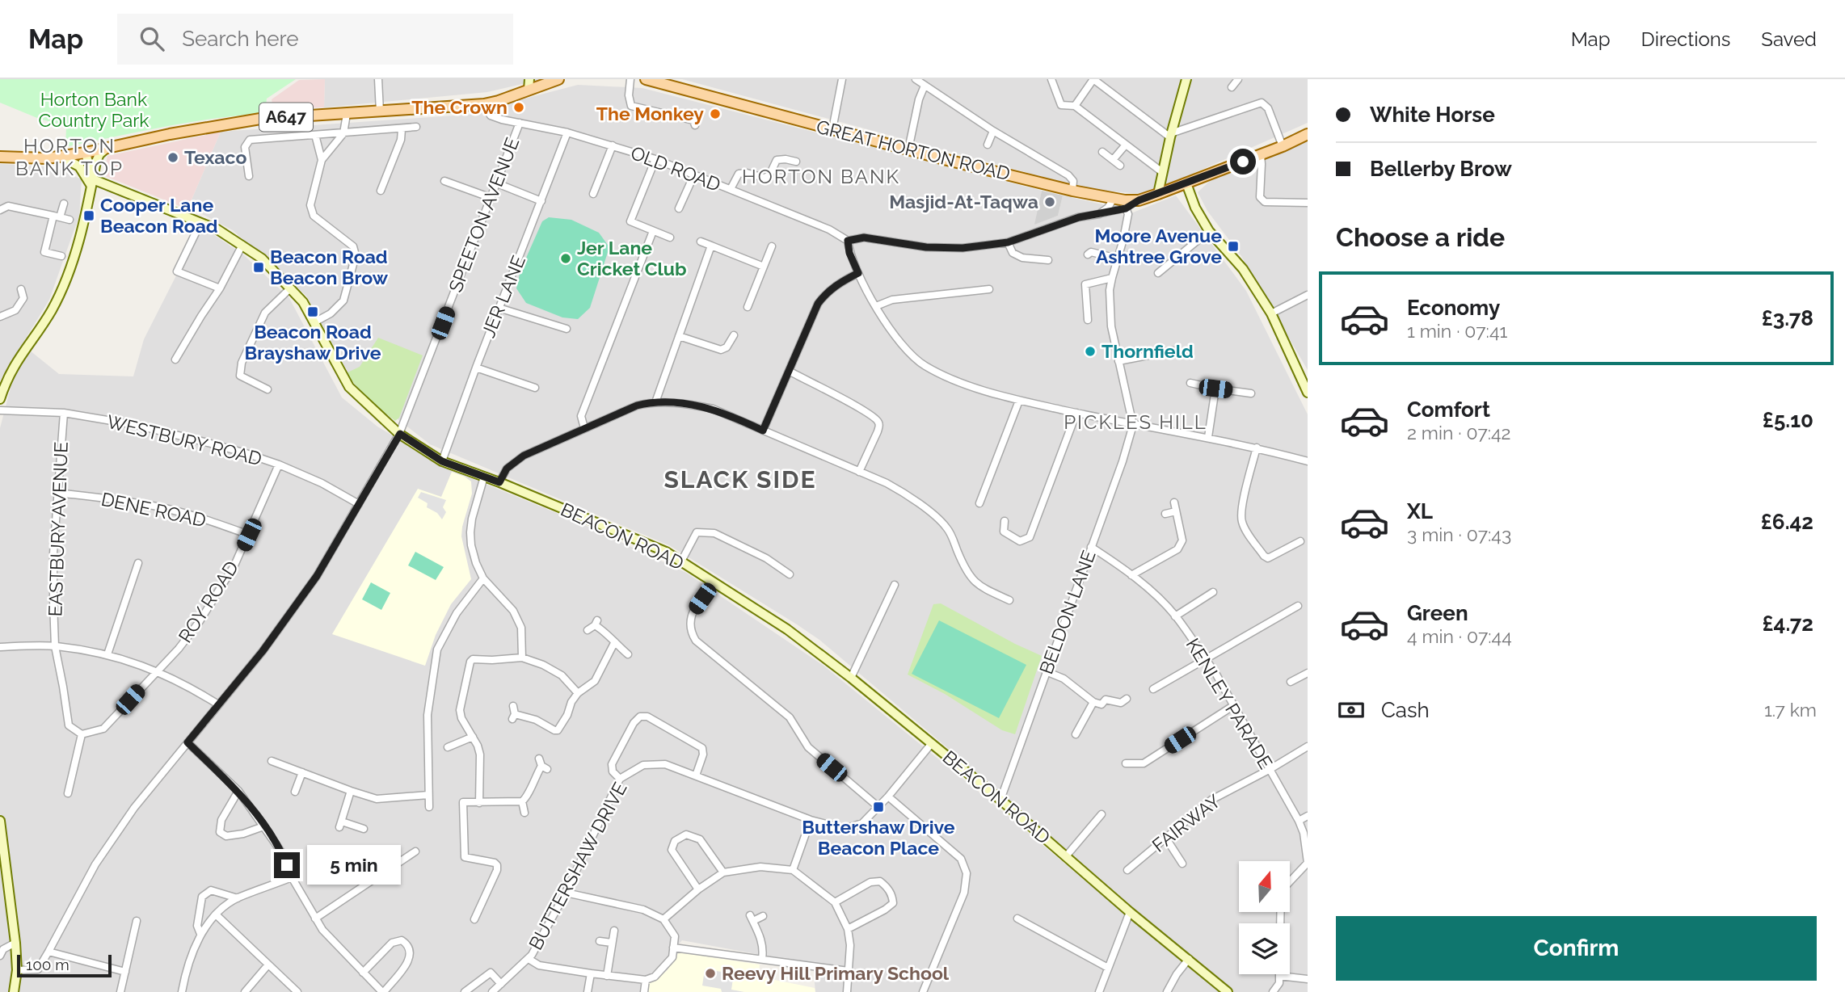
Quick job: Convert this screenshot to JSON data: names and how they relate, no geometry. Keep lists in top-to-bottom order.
{
  "streets": {
    "main road": ["A647", "GREAT HORTON ROAD", "BEACON ROAD"],
    "street": [
      "OLD ROAD",
      "SPEETON AVENUE",
      "JER LANE",
      "WESTBURY ROAD",
      "DENE ROAD",
      "EASTBURY AVENUE",
      "ROY ROAD",
      "BELDON LANE",
      "KENLEY PARADE",
      "FAIRWAY",
      "BUTTERSHAW DRIVE"
    ]
  },
  "crossings": [
    ["A647", "OLD ROAD"],
    ["OLD ROAD", "SPEETON AVENUE"],
    ["OLD ROAD", "JER LANE"],
    ["SPEETON AVENUE", "WESTBURY ROAD"],
    ["SPEETON AVENUE", "BEACON ROAD"],
    ["JER LANE", "BEACON ROAD"],
    ["WESTBURY ROAD", "EASTBURY AVENUE"],
    ["WESTBURY ROAD", "ROY ROAD"],
    ["DENE ROAD", "EASTBURY AVENUE"],
    ["DENE ROAD", "ROY ROAD"],
    ["EASTBURY AVENUE", "ROY ROAD"],
    ["BEACON ROAD", "BELDON LANE"],
    ["BEACON ROAD", "BUTTERSHAW DRIVE"],
    ["BELDON LANE", "KENLEY PARADE"],
    ["KENLEY PARADE", "FAIRWAY"]
  ],
  "districts": [
    "HORTON BANK TOP",
    "HORTON BANK",
    "PICKLES HILL",
    "SLACK SIDE"
  ],
  "parks": ["Horton Bank Country Park"],
  "places": {
    "other": [
      "The Crown",
      "The Monkey",
      "Texaco",
      "Masjid-At-Taqwa",
      "Jer Lane Cricket Club",
      "Thornfield",
      "Reevy Hill Primary School"
    ],
    "transit": [
      "Cooper Lane Beacon Road",
      "Moore Avenue Ashtree Grove",
      "Beacon Road Beacon Brow",
      "Beacon Road Brayshaw Drive",
      "Buttershaw Drive Beacon Place"
    ]
  },
  "scale_bar": "100 m",
  "north": "top",
  "page": {
    "header": "Map",
    "search": "Search here",
    "nav": ["Map", "Directions", "Saved"],
    "banner": ["White Horse", "Bellerby Brow"],
    "heading": "Choose a ride",
    "list": [
      {
        "name": "Economy",
        "note": "1 min · 07:41",
        "value": "£3.78"
      },
      {
        "name": "Comfort",
        "note": "2 min · 07:42",
        "value": "£5.10"
      },
      {
        "name": "XL",
        "note": "3 min · 07:43",
        "value": "£6.42"
      },
      {
        "name": "Green",
        "note": "4 min · 07:44",
        "value": "£4.72"
      }
    ],
    "pay": ["Cash", "1.7 km"],
    "bubble": "5 min",
    "buttons": "Confirm",
    "scale": "100 m"
  }
}
